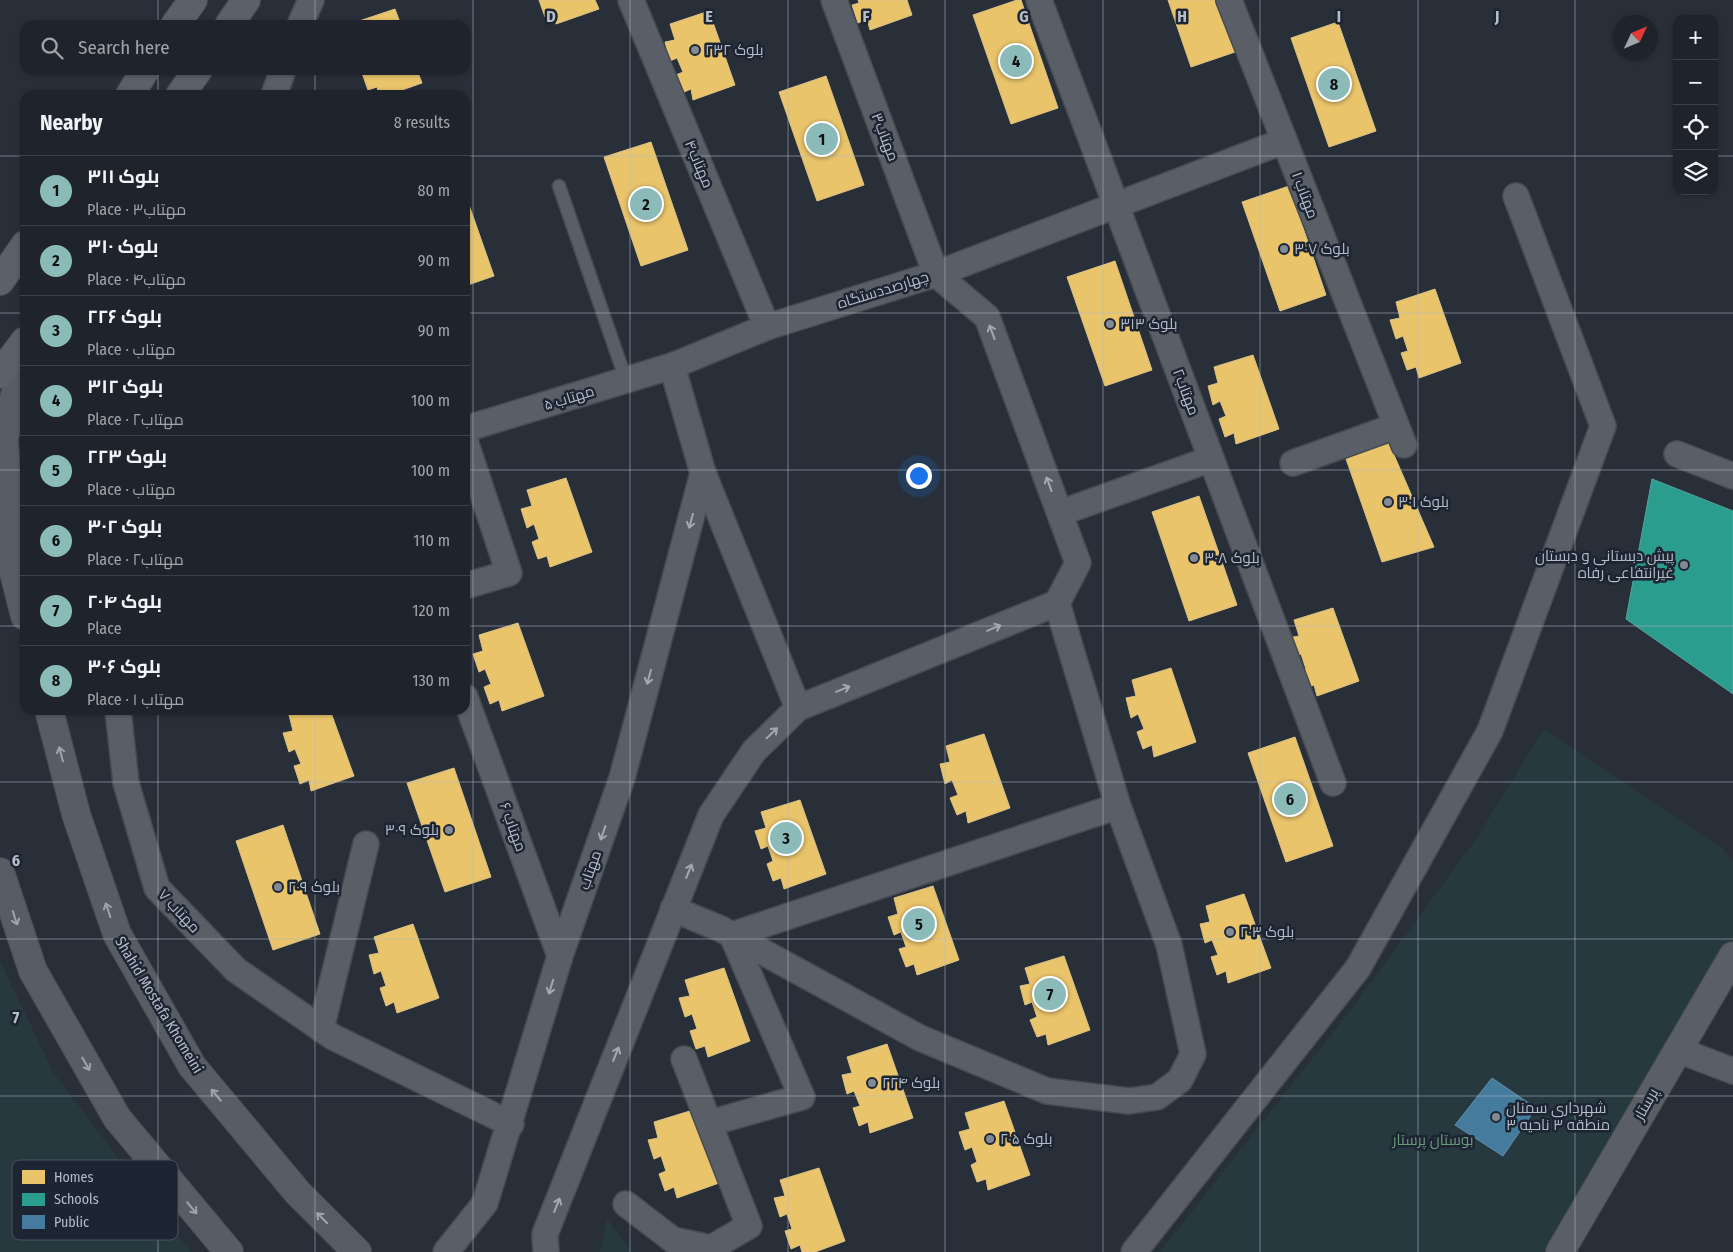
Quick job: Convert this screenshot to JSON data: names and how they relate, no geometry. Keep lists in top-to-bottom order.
{
  "streets": {
    "main road": ["Shahid Mostafa Khomeini"],
    "street": [
      "مهتاب۳",
      "مهتاب۴",
      "مهتاب ۱",
      "چهارصددستگاه",
      "مهتاب۲",
      "مهتاب ۵",
      "مهتاب ۶",
      "مهتاب",
      "مهتاب ۷",
      "پرستار"
    ]
  },
  "crossings": [
    ["مهتاب۳", "چهارصددستگاه"],
    ["مهتاب۴", "چهارصددستگاه"],
    ["چهارصددستگاه", "مهتاب ۵"],
    ["مهتاب ۶", "مهتاب"],
    ["مهتاب", "مهتاب ۷"]
  ],
  "one_way": ["چهارصددستگاه"],
  "parks": ["بوستان پرستار"],
  "places": [
    "بلوک ۲۳۲",
    "بلوک ۳۰۷",
    "بلوک ۳۱۳",
    "بلوک ۳۰۱",
    "بلوک ۳۰۸",
    "پیش دبستانی و دبستان غیرانتفاعی رفاه",
    "بلوک ۳۰۹",
    "بلوک ۲۰۹",
    "بلوک ۲۰۳",
    "بلوک ۲۲۴",
    "شهرداری سمنان منطقه ۳ ناحیه ۳",
    "بلوک ۲۰۵"
  ],
  "legend": ["Homes", "Schools", "Public"],
  "north": "top right",
  "page": {
    "map_buttons": ["+", "−"],
    "search": "Search here",
    "pins": [
      "4",
      "8",
      "1",
      "2",
      "6",
      "3",
      "5",
      "7"
    ],
    "heading": ["Nearby", "8 results"],
    "list": [
      {
        "mark": "1",
        "name": "بلوک ۳۱۱",
        "note": "Place · مهتاب۳",
        "value": "80 m"
      },
      {
        "mark": "2",
        "name": "بلوک ۳۱۰",
        "note": "Place · مهتاب۴",
        "value": "90 m"
      },
      {
        "mark": "3",
        "name": "بلوک ۲۲۶",
        "note": "Place · مهتاب",
        "value": "90 m"
      },
      {
        "mark": "4",
        "name": "بلوک ۳۱۲",
        "note": "Place · مهتاب۲",
        "value": "100 m"
      },
      {
        "mark": "5",
        "name": "بلوک ۲۲۳",
        "note": "Place · مهتاب",
        "value": "100 m"
      },
      {
        "mark": "6",
        "name": "بلوک ۳۰۲",
        "note": "Place · مهتاب۲",
        "value": "110 m"
      },
      {
        "mark": "7",
        "name": "بلوک ۲۰۴",
        "note": "Place",
        "value": "120 m"
      },
      {
        "mark": "8",
        "name": "بلوک ۳۰۶",
        "note": "Place · مهتاب ۱",
        "value": "130 m"
      }
    ]
  },
  "grid": {
    "columns": [
      "D",
      "E",
      "F",
      "G",
      "H",
      "I",
      "J"
    ],
    "rows": ["6", "7"]
  }
}
